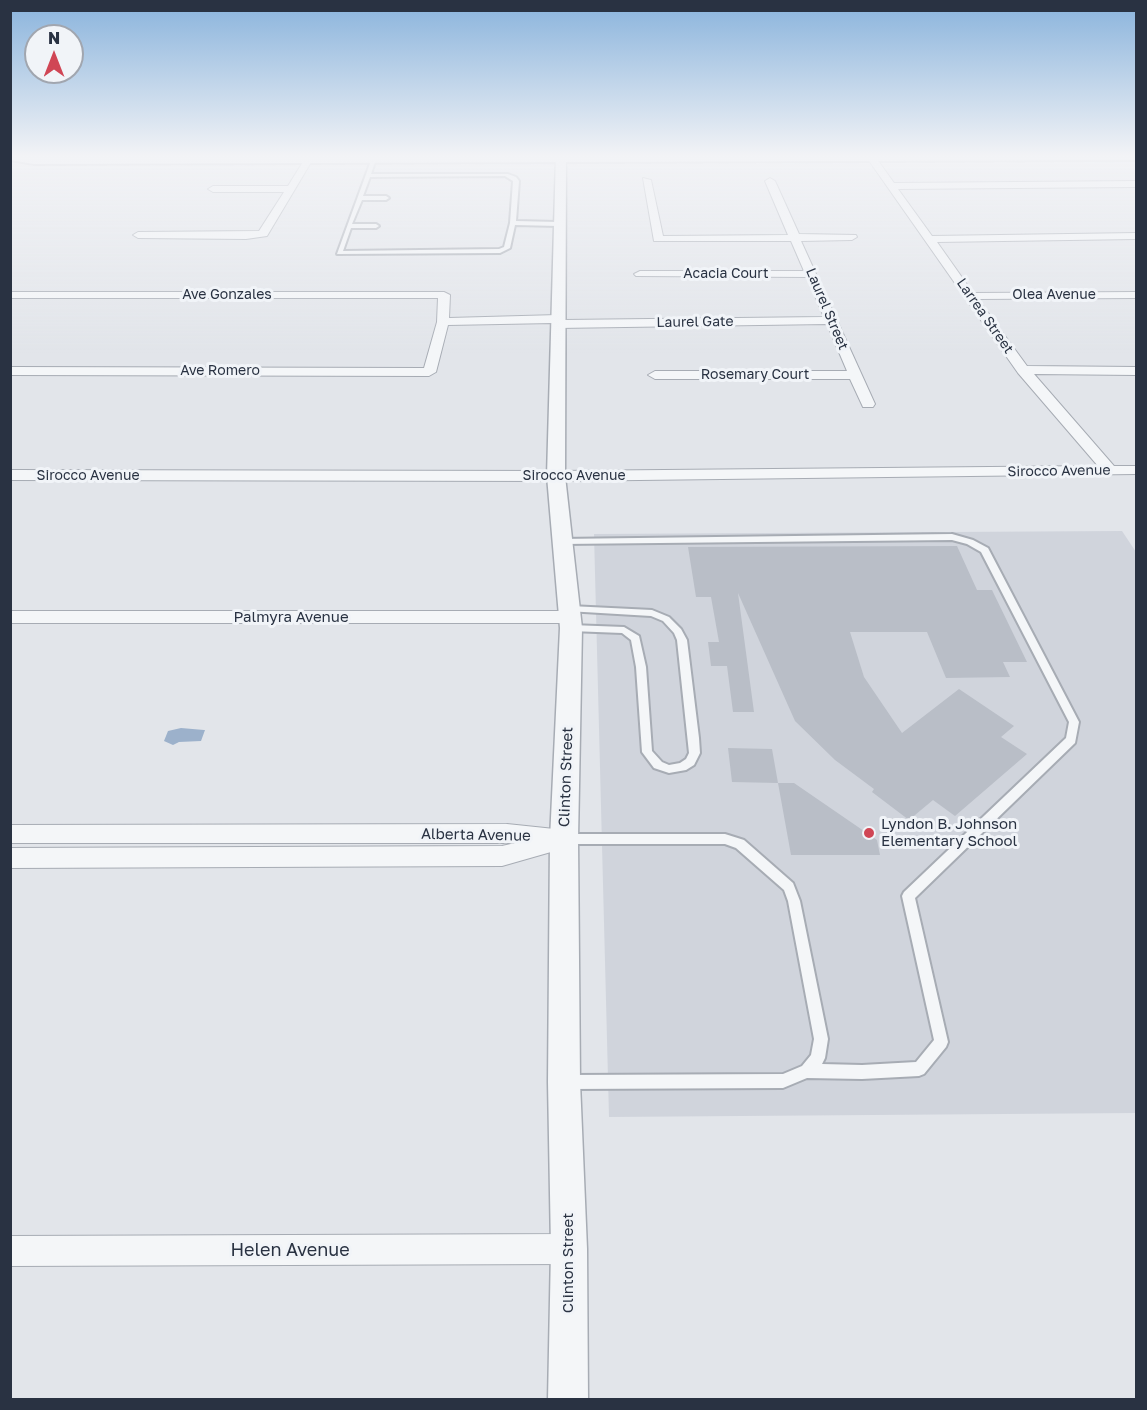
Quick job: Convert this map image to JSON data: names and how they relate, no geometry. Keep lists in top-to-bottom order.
{
  "streets": {
    "street": [
      "Acacia Court",
      "Ave Gonzales",
      "Olea Avenue",
      "Laurel Street",
      "Larrea Street",
      "Laurel Gate",
      "Ave Romero",
      "Rosemary Court",
      "Sirocco Avenue",
      "Palmyra Avenue",
      "Clinton Street",
      "Alberta Avenue",
      "Helen Avenue"
    ]
  },
  "crossings": [
    ["Acacia Court", "Laurel Street"],
    ["Ave Gonzales", "Laurel Gate"],
    ["Ave Gonzales", "Ave Romero"],
    ["Olea Avenue", "Larrea Street"],
    ["Laurel Street", "Laurel Gate"],
    ["Laurel Street", "Rosemary Court"],
    ["Larrea Street", "Sirocco Avenue"],
    ["Laurel Gate", "Ave Romero"],
    ["Laurel Gate", "Clinton Street"],
    ["Sirocco Avenue", "Clinton Street"],
    ["Palmyra Avenue", "Clinton Street"],
    ["Clinton Street", "Alberta Avenue"],
    ["Clinton Street", "Helen Avenue"]
  ],
  "places": ["Lyndon B. Johnson Elementary School"],
  "north": "top"
}
